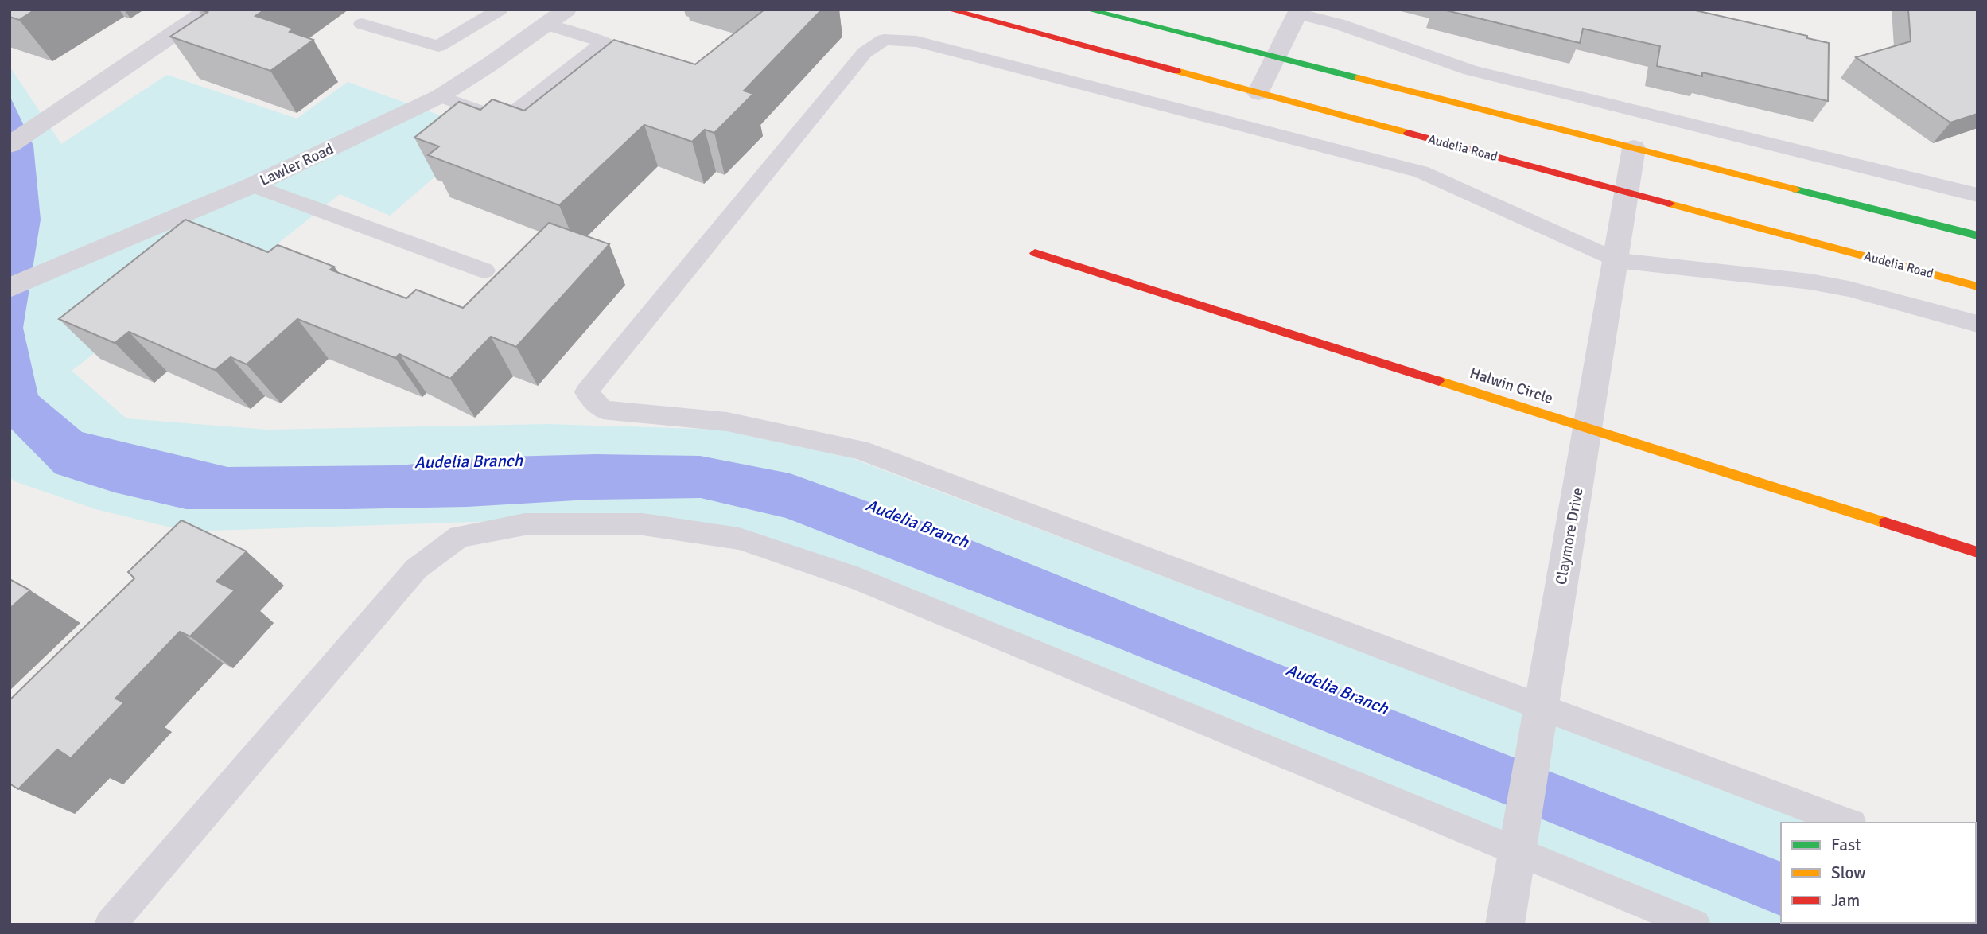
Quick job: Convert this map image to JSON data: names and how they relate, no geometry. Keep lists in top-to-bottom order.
{
  "streets": {
    "main road": ["Audelia Road", "Halwin Circle"],
    "street": ["Lawler Road", "Claymore Drive"]
  },
  "crossings": [
    ["Audelia Road", "Claymore Drive"],
    ["Halwin Circle", "Claymore Drive"]
  ],
  "water": ["Audelia Branch"],
  "legend": ["Fast", "Slow", "Jam"]
}
